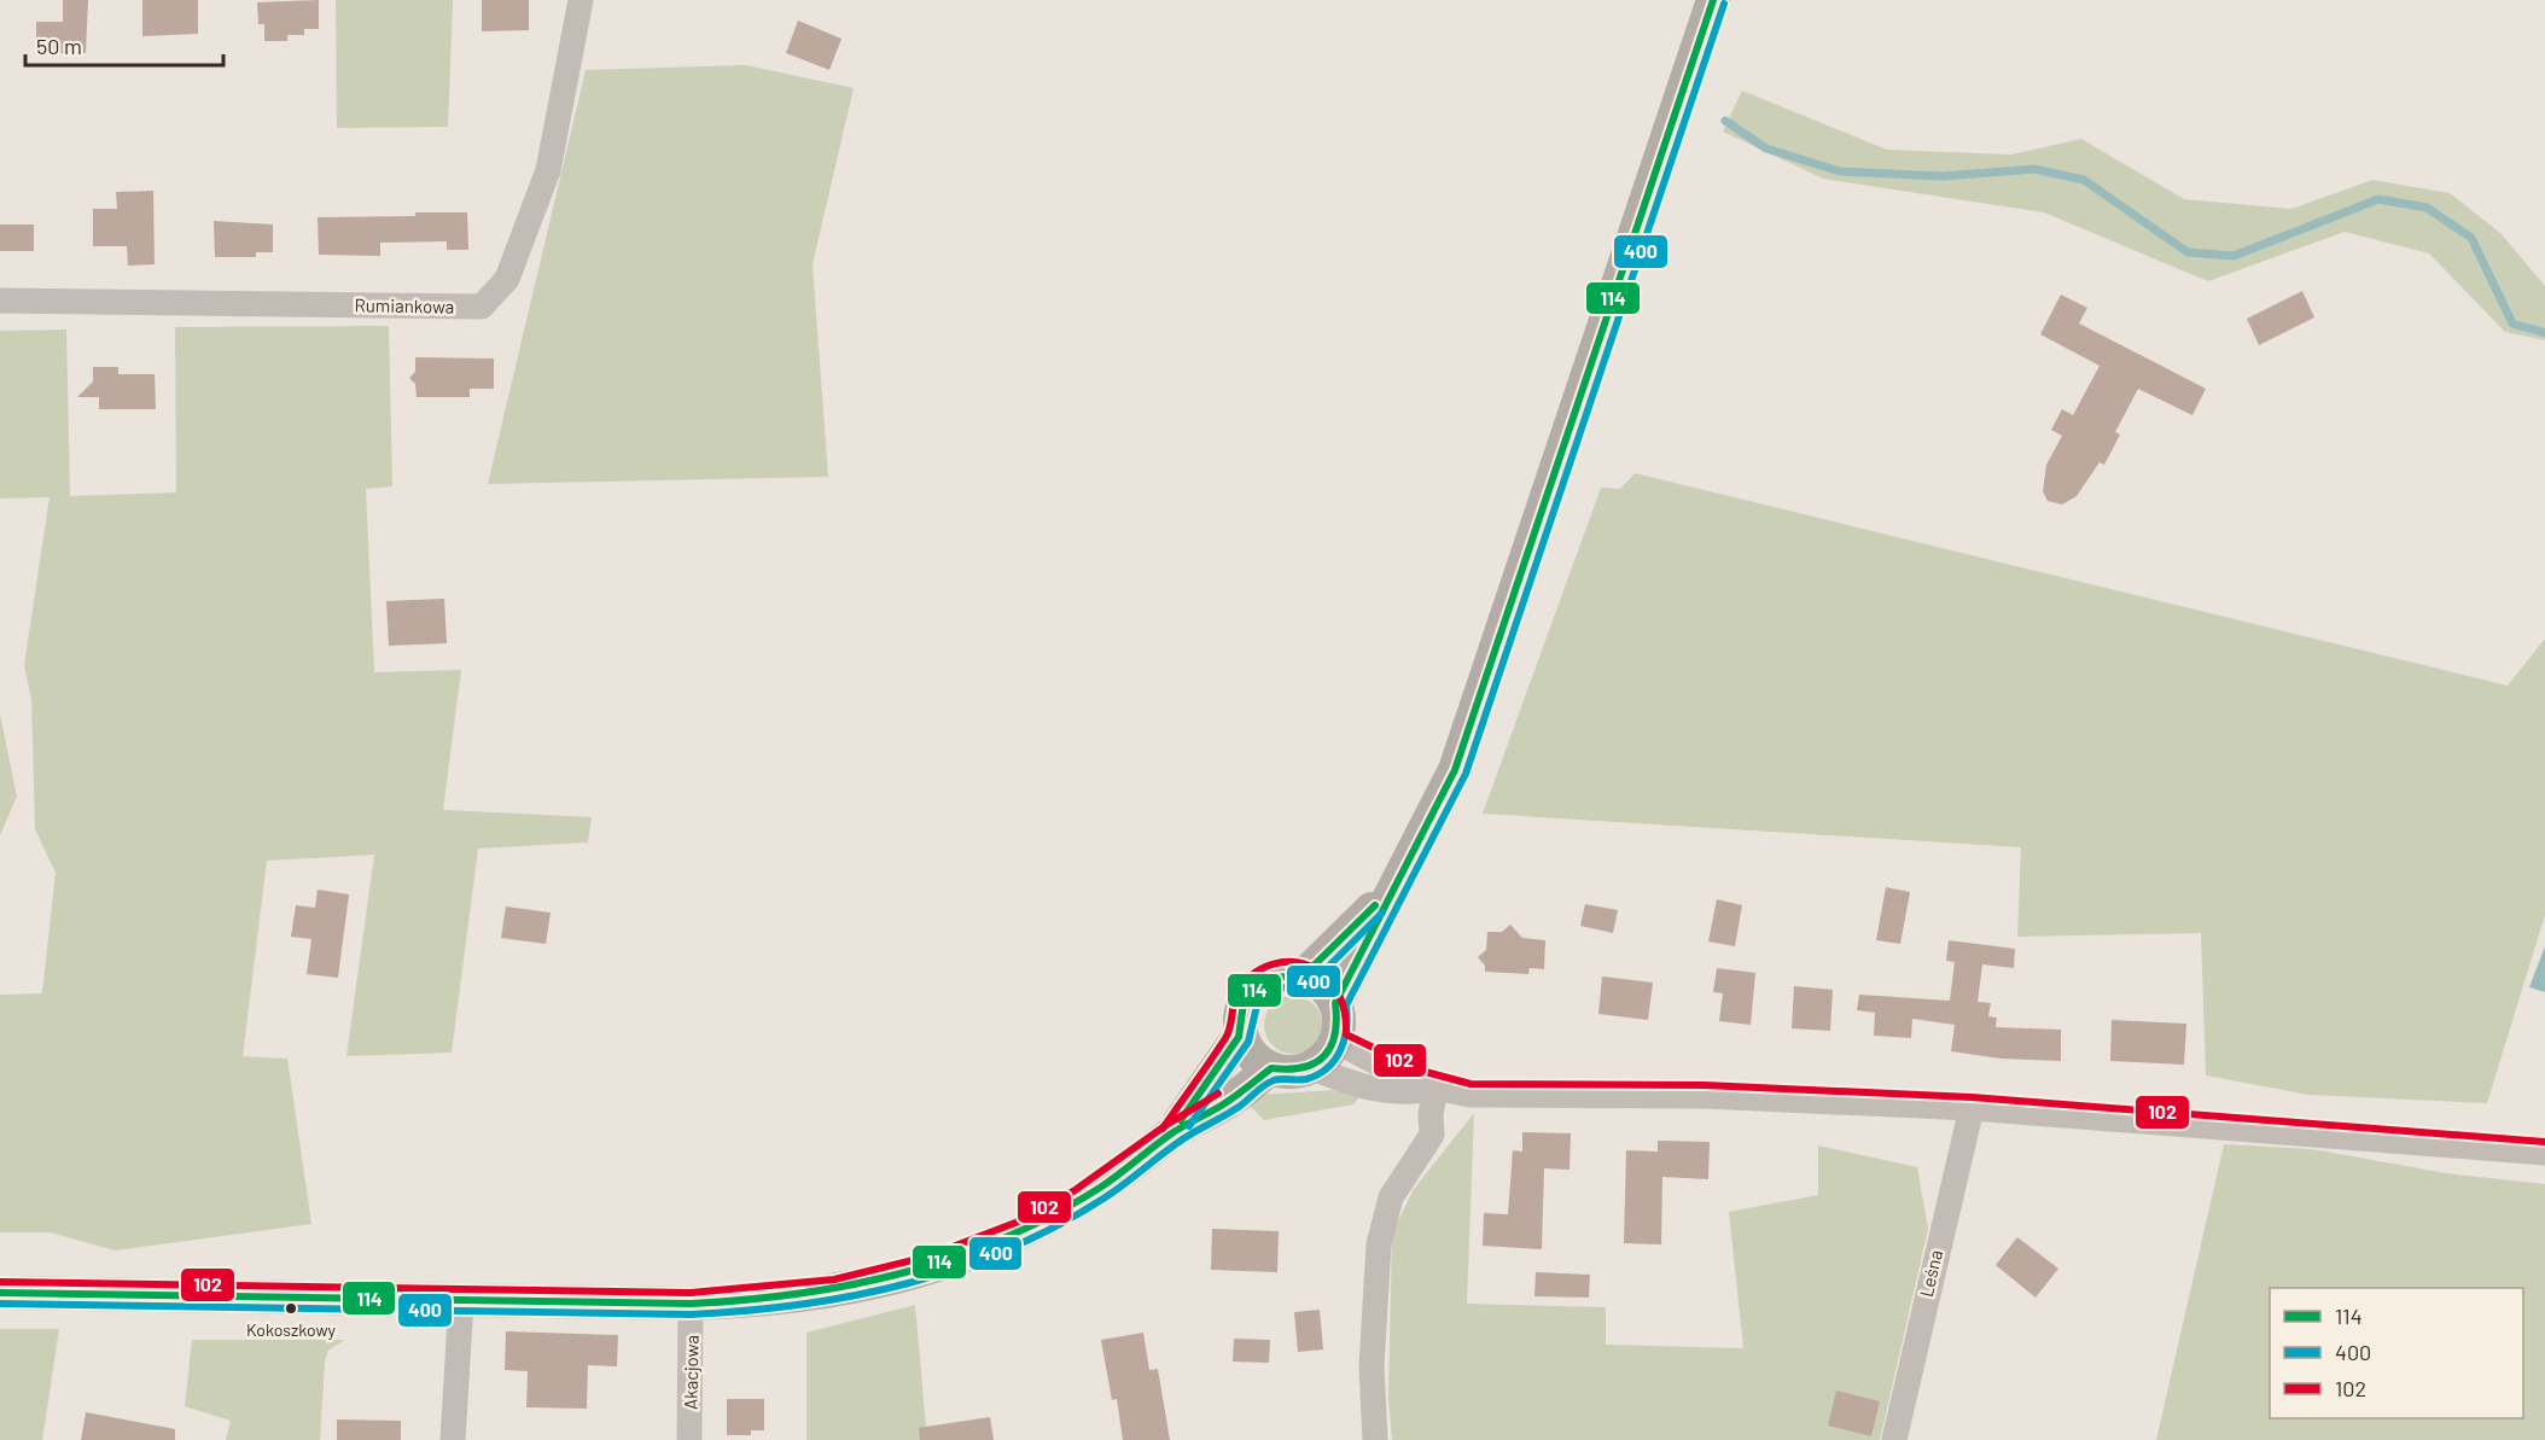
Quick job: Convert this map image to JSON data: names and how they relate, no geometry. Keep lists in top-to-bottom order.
{
  "streets": {
    "street": ["Rumiankowa", "Leśna", "Akacjowa"]
  },
  "places": ["Kokoszkowy"],
  "lines": ["transit line 114", "transit line 400", "transit line 102"],
  "legend": ["114", "400", "102"],
  "scale_bar": "50 m"
}
